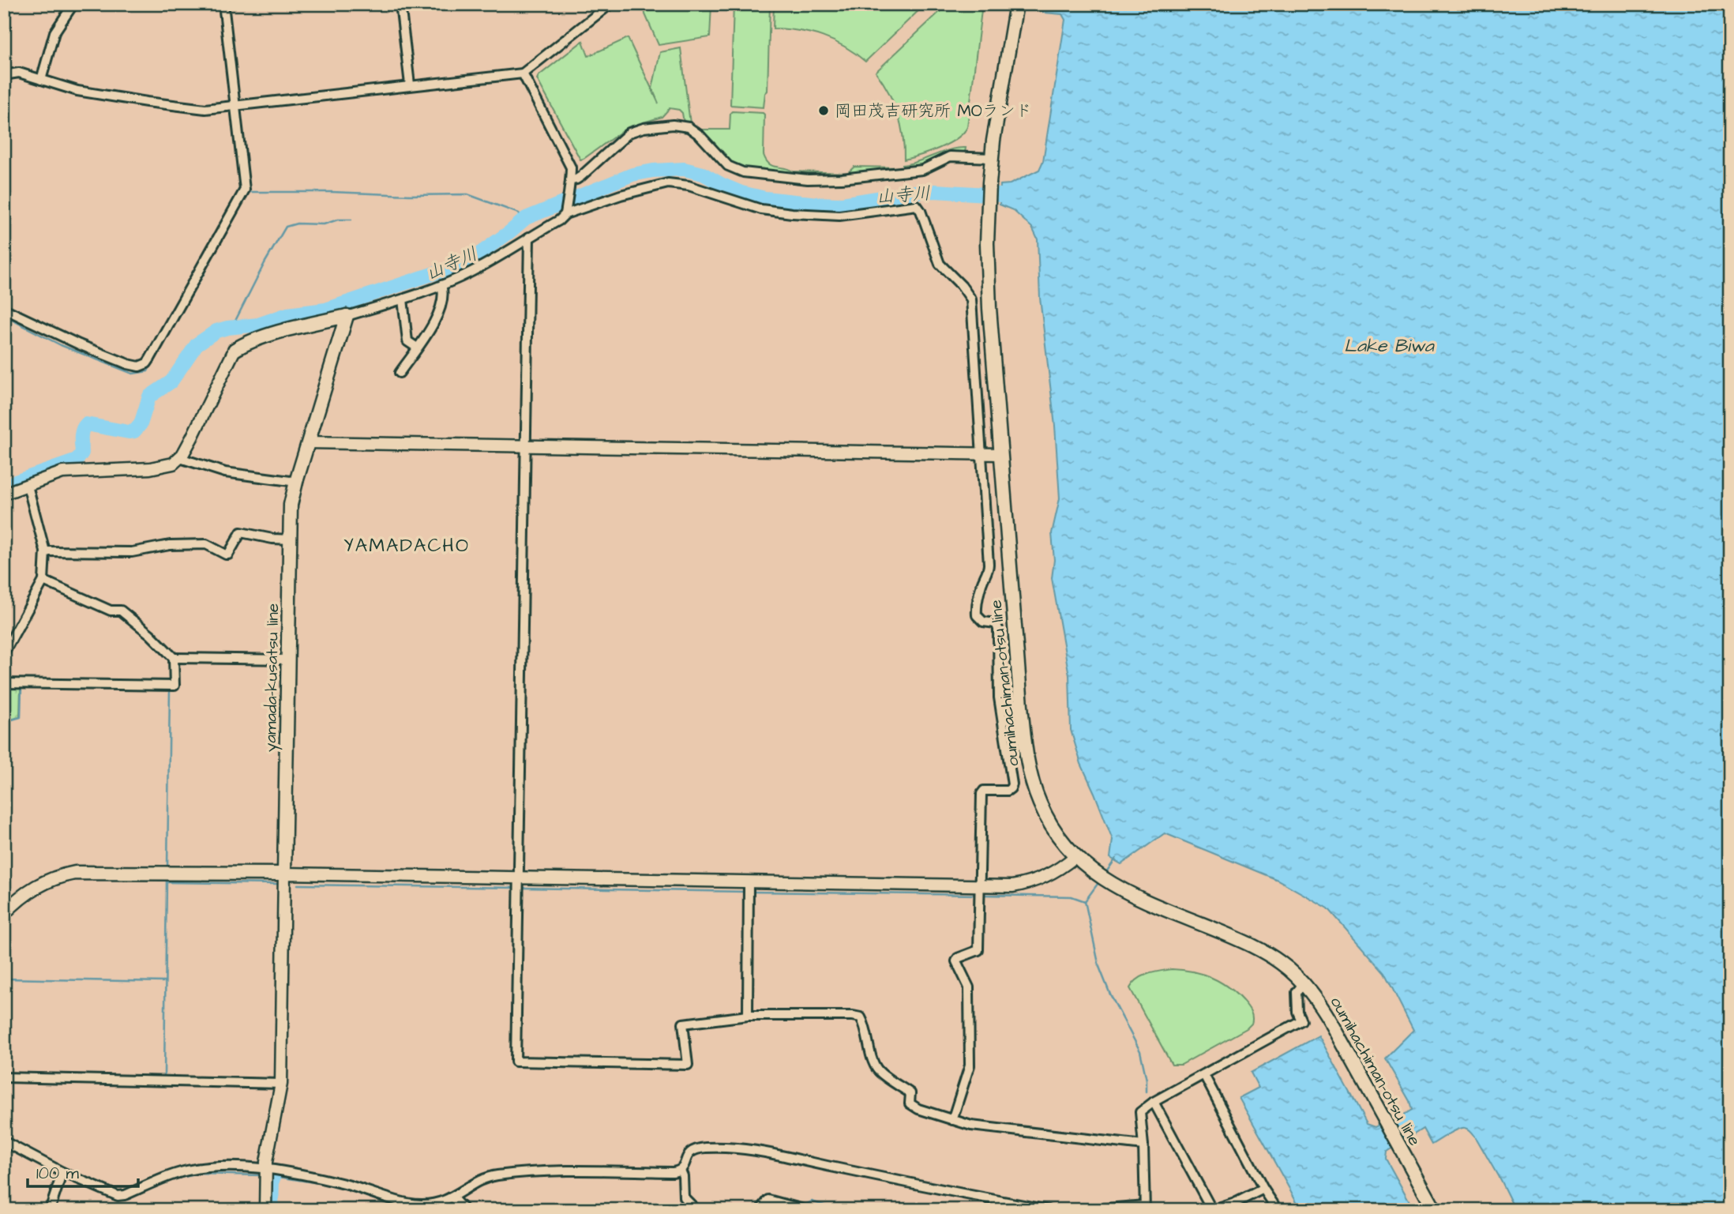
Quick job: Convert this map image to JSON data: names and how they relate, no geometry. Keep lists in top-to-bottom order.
{
  "streets": {
    "main road": ["yamada-kusatsu line", "oumihachiman-otsu line"]
  },
  "districts": ["YAMADACHO"],
  "water": ["山寺川", "Lake Biwa"],
  "places": ["岡田茂吉研究所 MOランド"],
  "scale_bar": "100 m"
}
